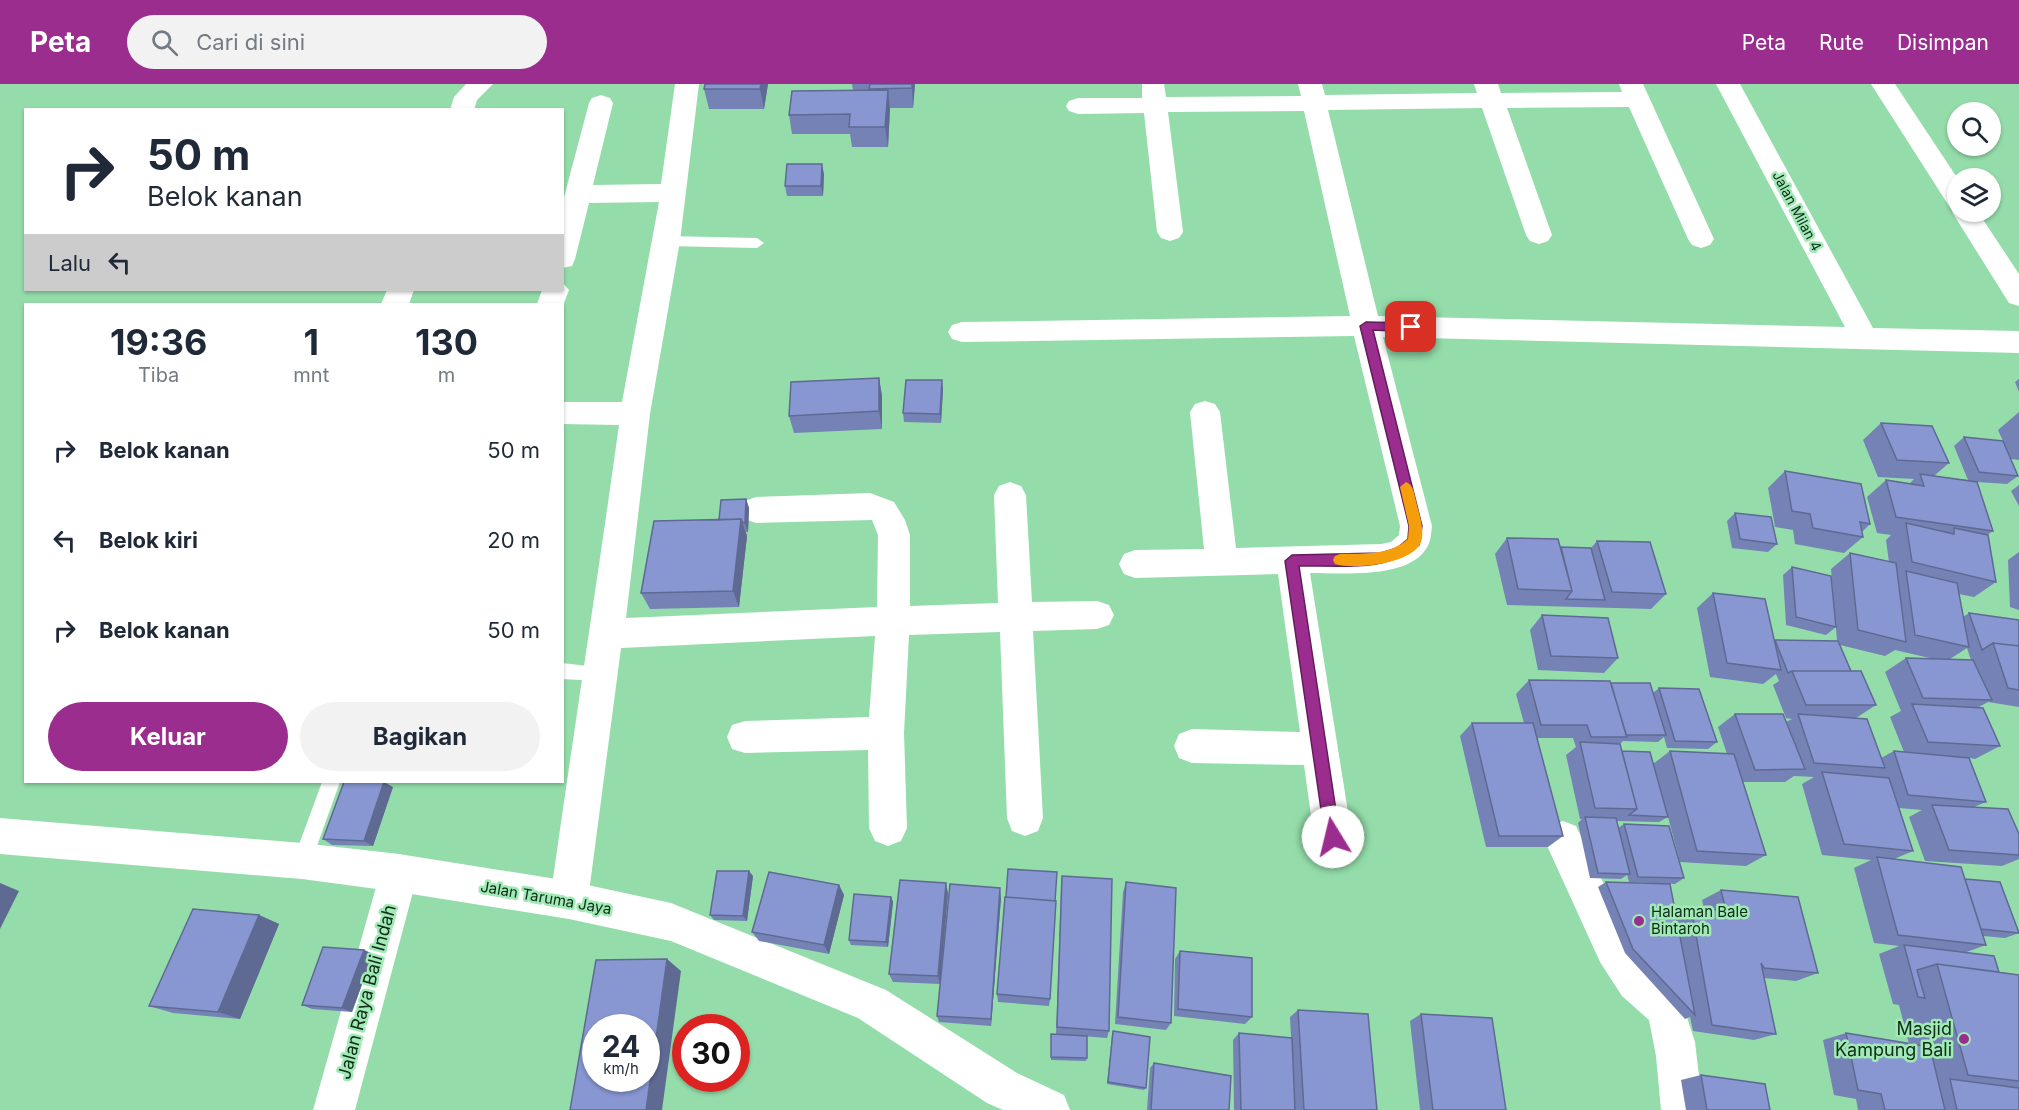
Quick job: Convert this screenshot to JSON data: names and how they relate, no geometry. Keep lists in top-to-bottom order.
{
  "streets": {
    "street": ["Jalan Milan 4", "Jalan Taruma Jaya", "Jalan Raya Bali Indah"]
  },
  "crossings": [
    ["Jalan Taruma Jaya", "Jalan Raya Bali Indah"]
  ],
  "places": ["Halaman Bale Bintaroh", "Masjid Kampung Bali"],
  "page": {
    "header": "Peta",
    "search": "Cari di sini",
    "nav": ["Peta", "Rute", "Disimpan"],
    "turn": ["50 m", "Belok kanan"],
    "then": "Lalu",
    "eta": [
      "19:36",
      "Tiba",
      "1",
      "mnt",
      "130",
      "m"
    ],
    "list": [
      {
        "name": "Belok kanan",
        "value": "50 m"
      },
      {
        "name": "Belok kiri",
        "value": "20 m"
      },
      {
        "name": "Belok kanan",
        "value": "50 m"
      }
    ],
    "buttons": ["Keluar", "Bagikan"],
    "speed": "24 km/h",
    "limit": "30"
  }
}
